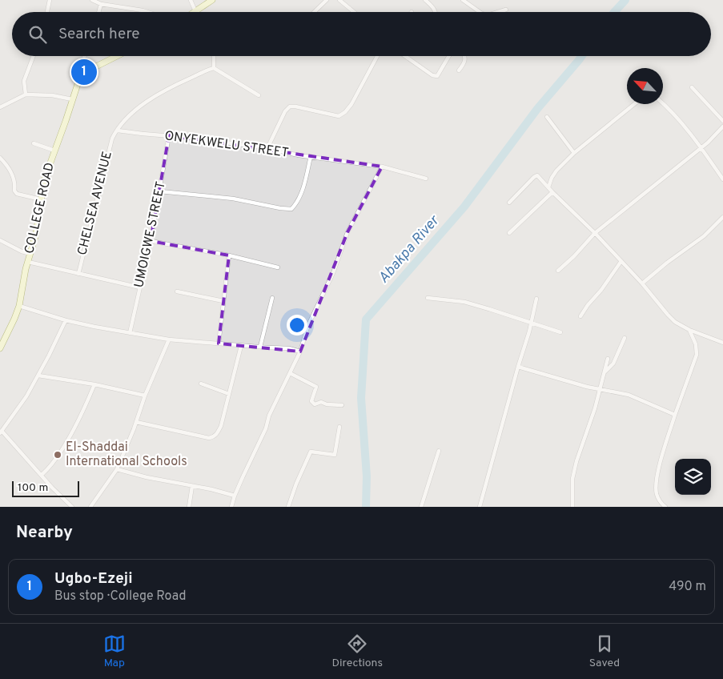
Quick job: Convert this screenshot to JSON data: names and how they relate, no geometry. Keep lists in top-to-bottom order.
{
  "streets": {
    "main road": ["COLLEGE ROAD"],
    "street": ["ONYEKWELU STREET", "CHELSEA AVENUE", "UMOIGWE STREET"]
  },
  "crossings": [
    ["ONYEKWELU STREET", "CHELSEA AVENUE"],
    ["ONYEKWELU STREET", "UMOIGWE STREET"]
  ],
  "water": ["Abakpa River"],
  "places": ["El-Shaddai International Schools"],
  "scale_bar": "100 m",
  "north": "top left",
  "page": {
    "search": "Search here",
    "pins": "1",
    "scale": "100 m",
    "heading": "Nearby",
    "list": [
      {
        "mark": "1",
        "name": "Ugbo-Ezeji",
        "note": "Bus stop · College Road",
        "value": "490 m"
      }
    ],
    "nav": ["Map", "Directions", "Saved"]
  }
}
